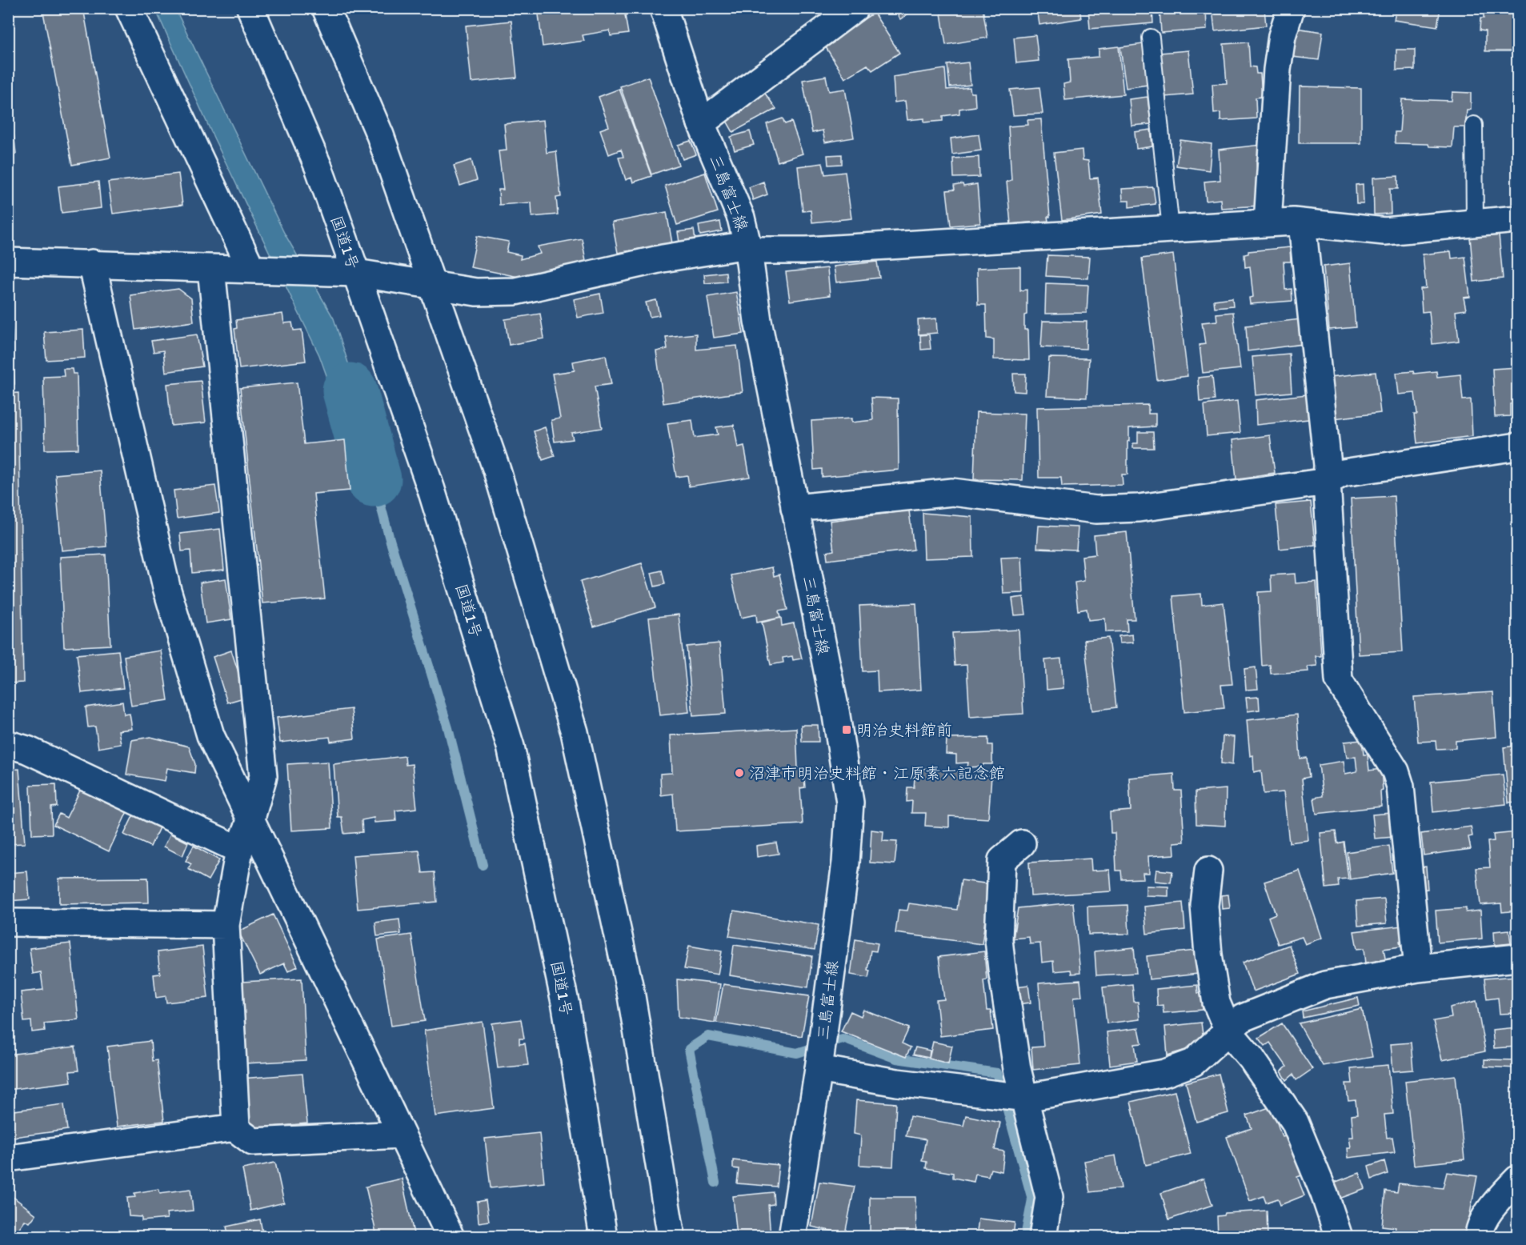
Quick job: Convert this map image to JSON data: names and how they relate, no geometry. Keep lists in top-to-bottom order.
{
  "streets": {
    "main road": ["三島富士線", "国道1号"]
  },
  "places": {
    "transit": ["明治史料館前"],
    "other": ["沼津市明治史料館・江原素六記念館"]
  }
}
